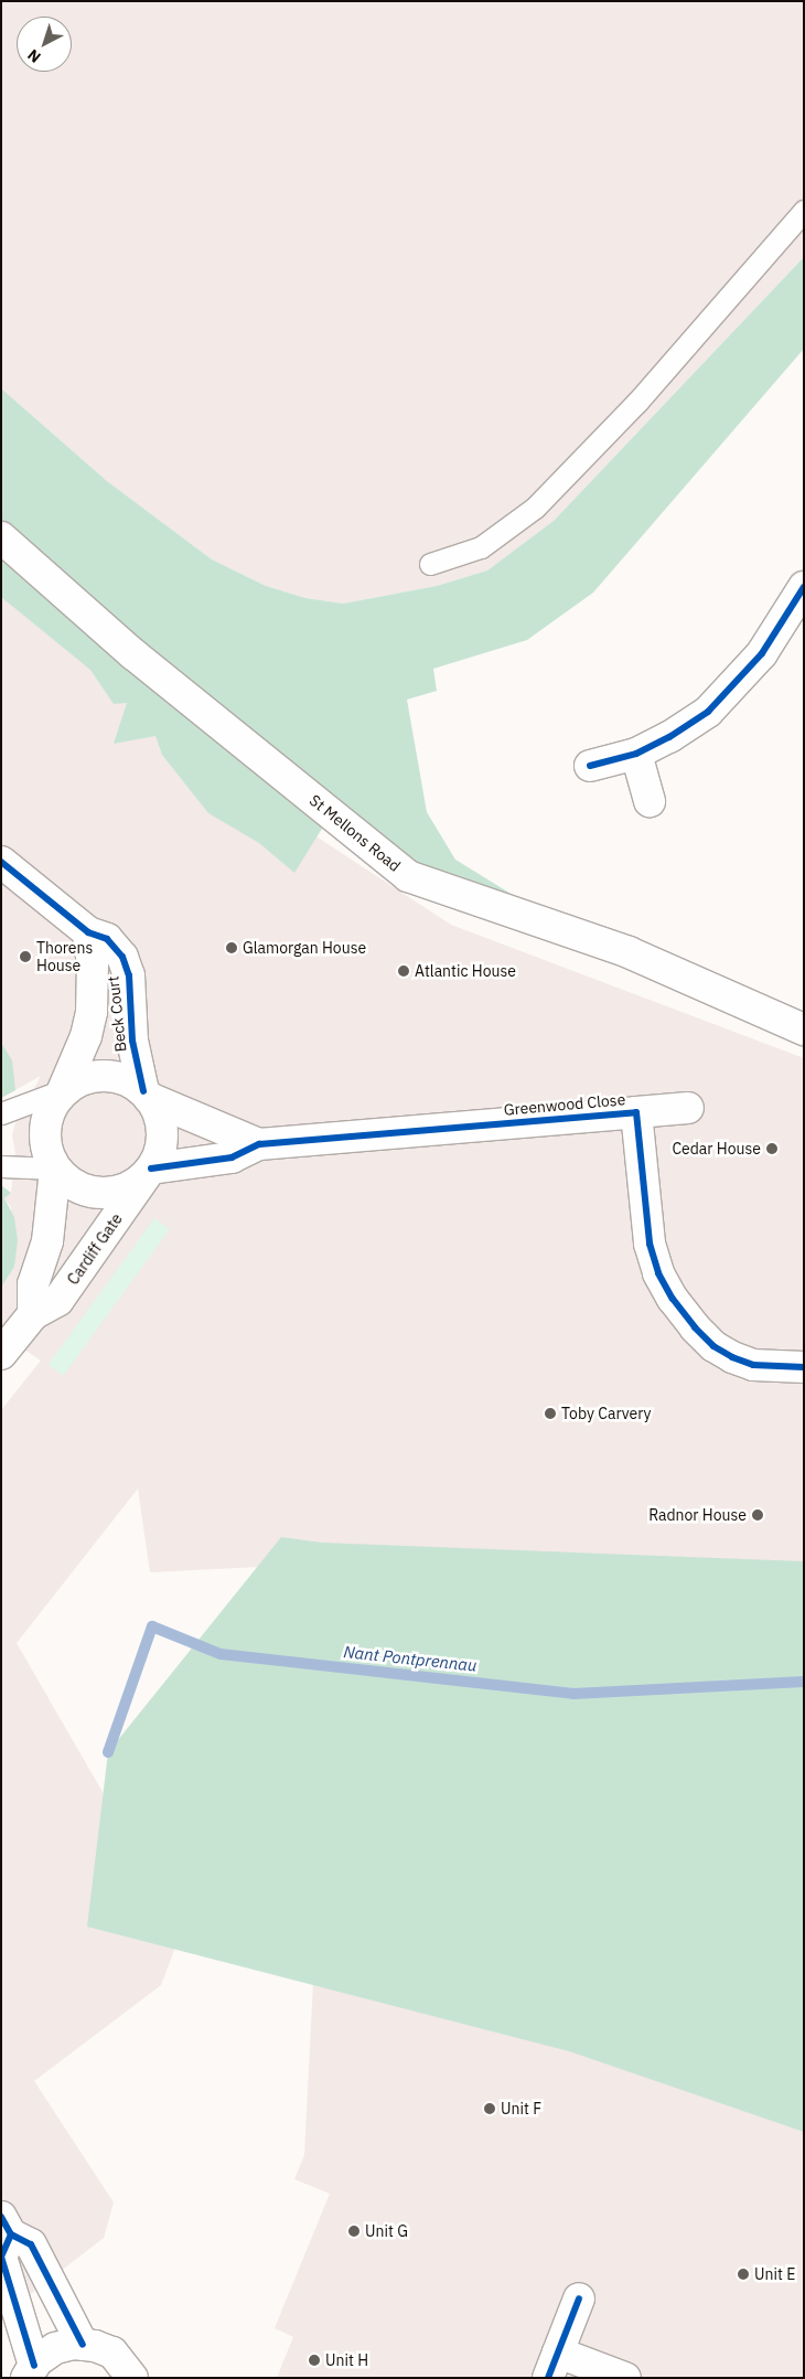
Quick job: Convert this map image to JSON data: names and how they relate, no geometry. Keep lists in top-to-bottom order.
{
  "streets": {
    "street": [
      "St Mellons Road",
      "Beck Court",
      "Greenwood Close",
      "Cardiff Gate"
    ]
  },
  "crossings": [
    ["Beck Court", "Greenwood Close"],
    ["Beck Court", "Cardiff Gate"],
    ["Greenwood Close", "Cardiff Gate"]
  ],
  "water": ["Nant Pontprennau"],
  "places": [
    "Glamorgan House",
    "Thorens House",
    "Atlantic House",
    "Cedar House",
    "Toby Carvery",
    "Radnor House",
    "Unit F",
    "Unit G",
    "Unit E",
    "Unit H"
  ],
  "north": "bottom left"
}
